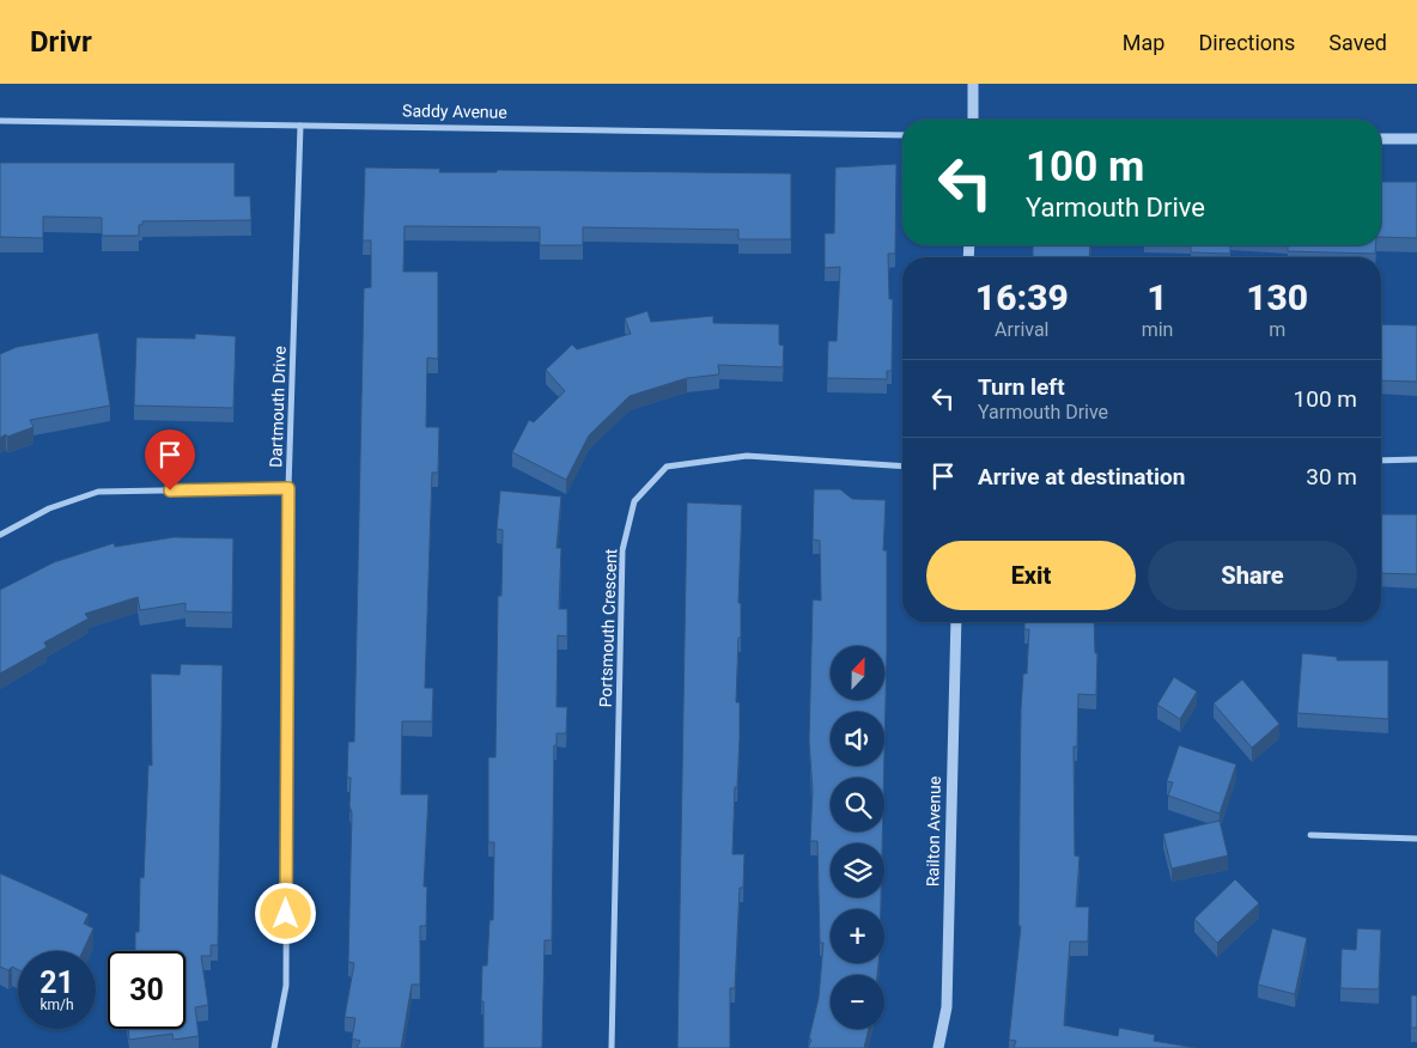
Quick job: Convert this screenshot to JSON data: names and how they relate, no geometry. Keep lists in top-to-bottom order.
{
  "streets": {
    "street": [
      "Saddy Avenue",
      "Dartmouth Drive",
      "Portsmouth Crescent",
      "Railton Avenue"
    ]
  },
  "crossings": [
    ["Saddy Avenue", "Dartmouth Drive"]
  ],
  "north": "top",
  "page": {
    "header": "Drivr",
    "nav": ["Map", "Directions", "Saved"],
    "turn": ["100 m", "Yarmouth Drive"],
    "eta": [
      "16:39",
      "Arrival",
      "1",
      "min",
      "130",
      "m"
    ],
    "list": [
      {
        "name": "Turn left",
        "note": "Yarmouth Drive",
        "value": "100 m"
      },
      {
        "name": "Arrive at destination",
        "value": "30 m"
      }
    ],
    "buttons": ["Exit", "Share"],
    "map_buttons": ["+", "−"],
    "speed": "21 km/h",
    "limit": "30"
  }
}
